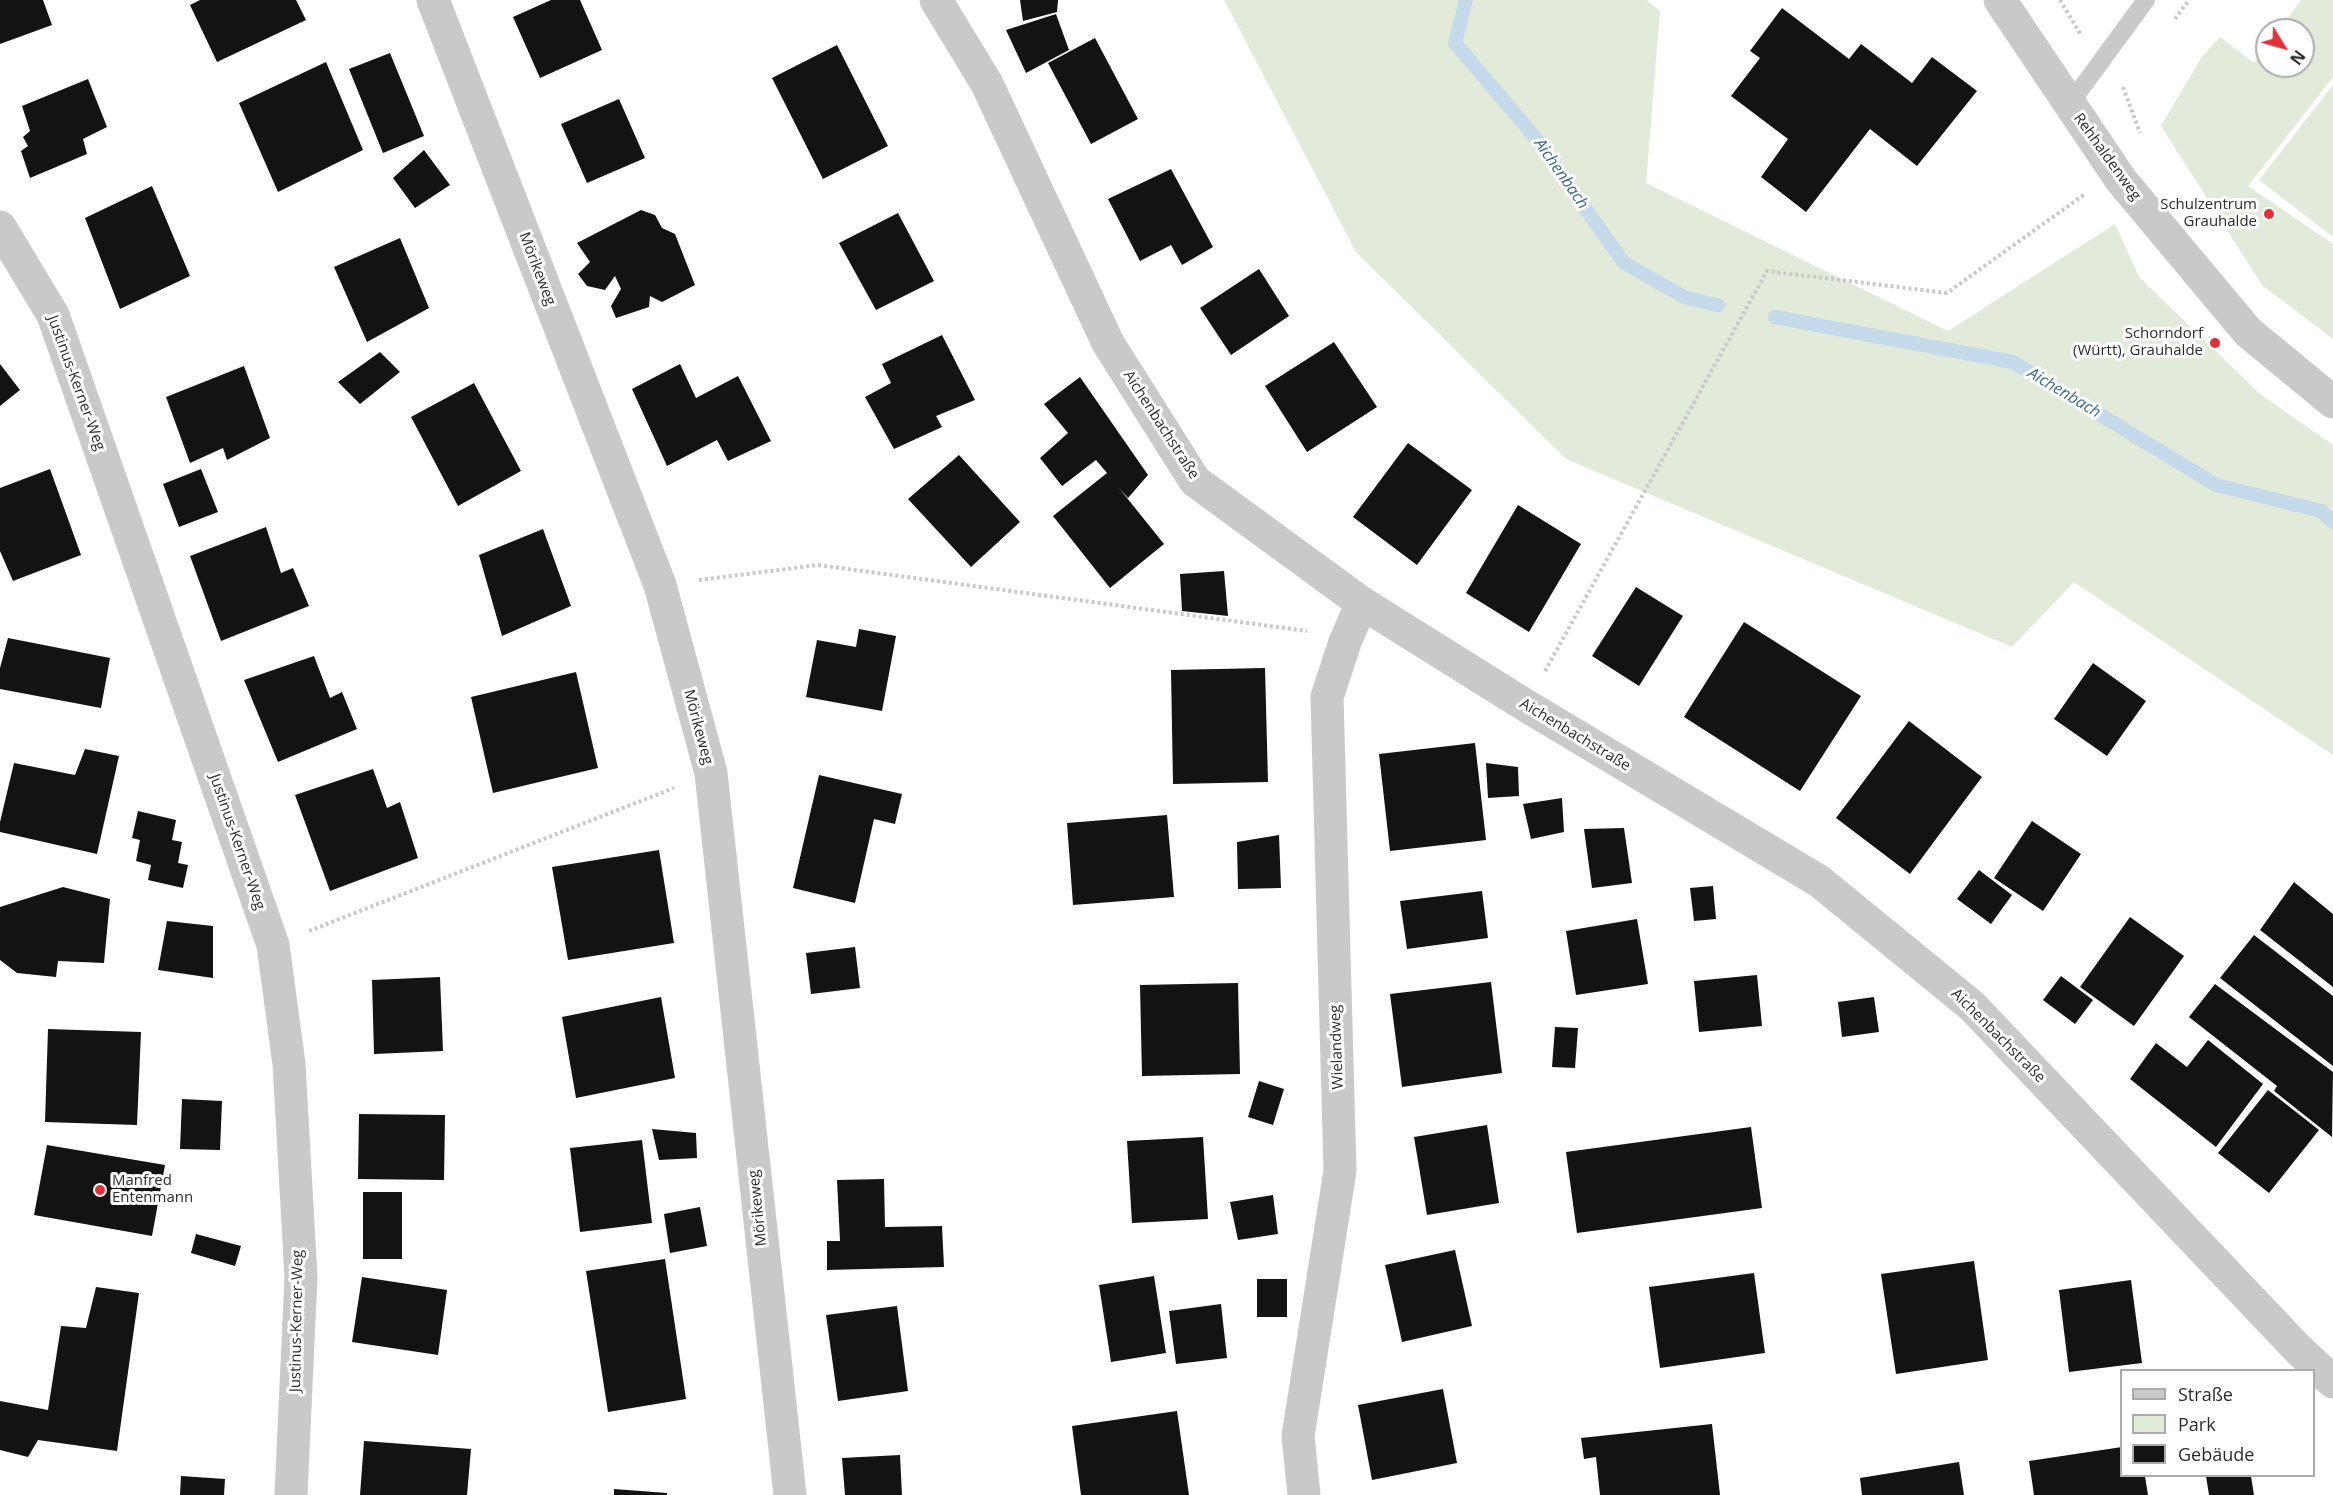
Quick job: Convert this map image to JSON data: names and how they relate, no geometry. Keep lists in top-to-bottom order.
{
  "streets": {
    "street": [
      "Rehhaldenweg",
      "Mörikeweg",
      "Justinus-Kerner-Weg",
      "Aichenbachstraße",
      "Wielandweg"
    ]
  },
  "crossings": [
    ["Aichenbachstraße", "Wielandweg"]
  ],
  "water": ["Aichenbach"],
  "places": ["Schulzentrum Grauhalde", "Schorndorf (Württ), Grauhalde", "Manfred Entenmann"],
  "legend": ["Straße", "Park", "Gebäude"],
  "north": "bottom right"
}
